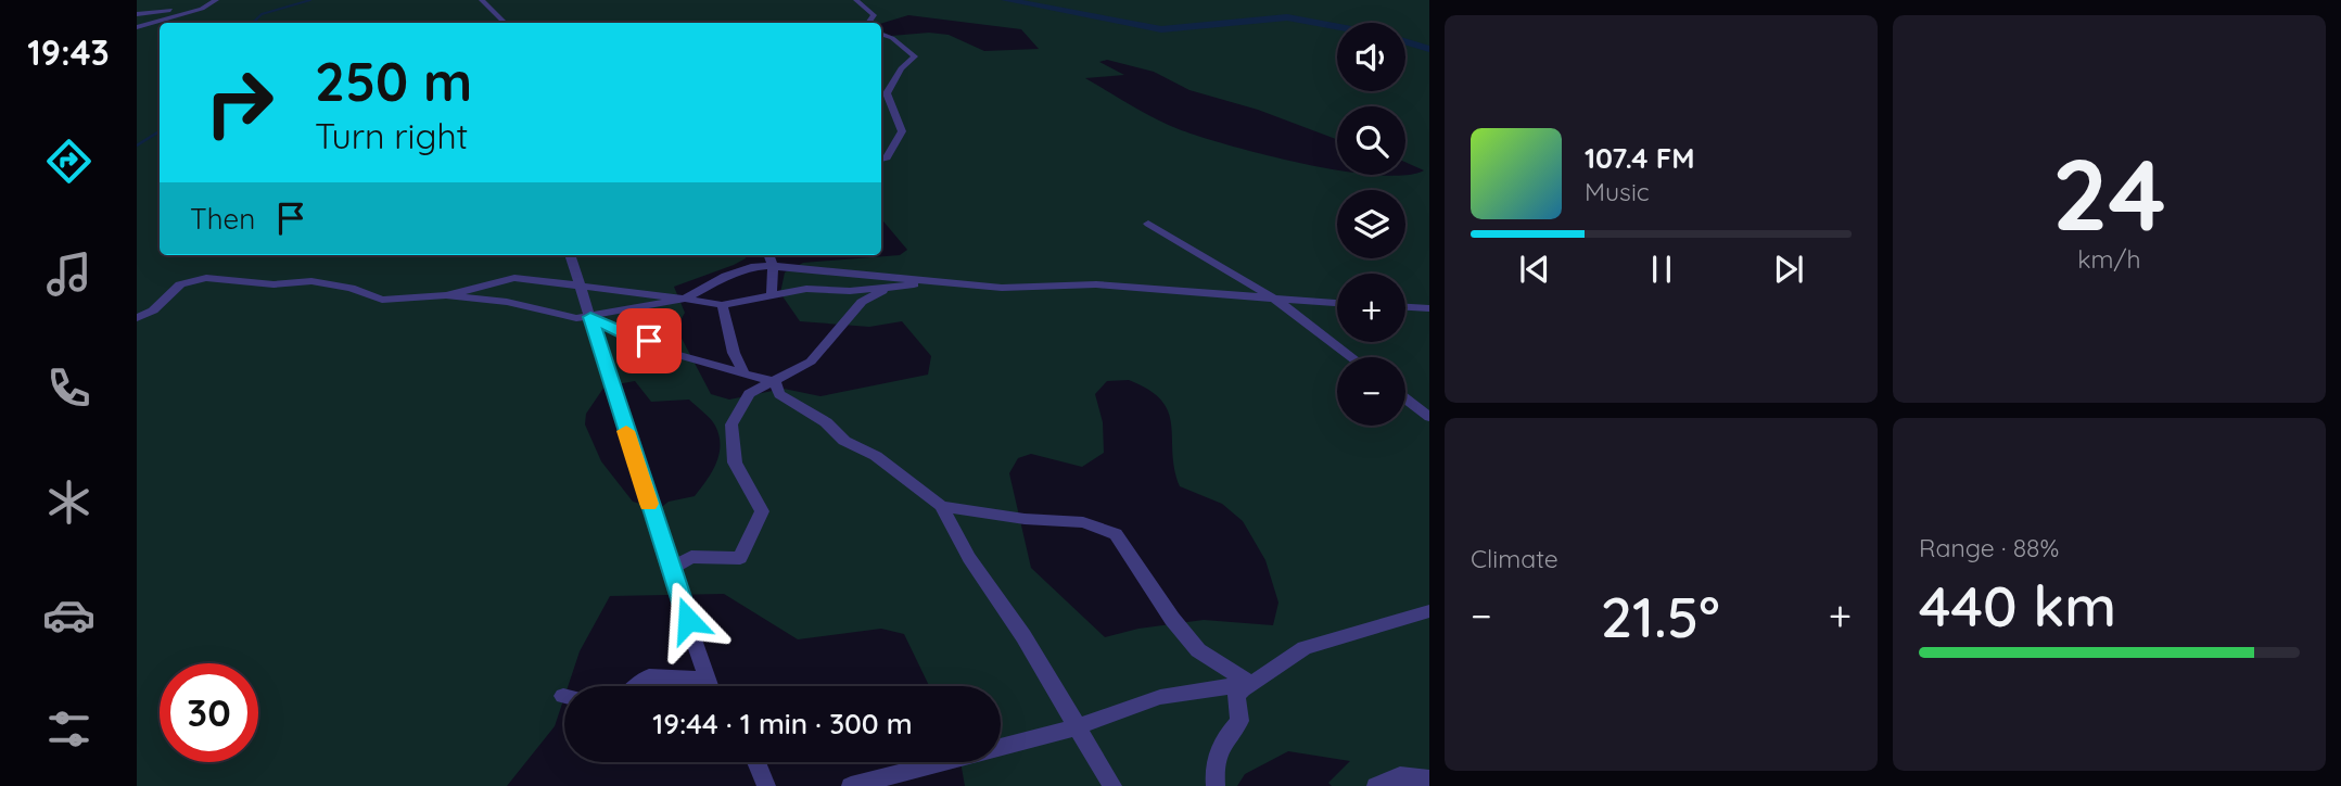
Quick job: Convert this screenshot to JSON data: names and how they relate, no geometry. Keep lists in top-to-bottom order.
{
  "page": {
    "tabs": "19:43",
    "tile": [
      ["24", "km/h"],
      "Climate",
      ["Range · 88%", "440 km"]
    ],
    "map_buttons": ["+", "−"],
    "turn": ["250 m", "Turn right"],
    "song": ["107.4 FM", "Music"],
    "then": "Then",
    "heat": ["−", "21.5°", "+"],
    "limit": "30",
    "trip": "19:44 · 1 min · 300 m"
  }
}
